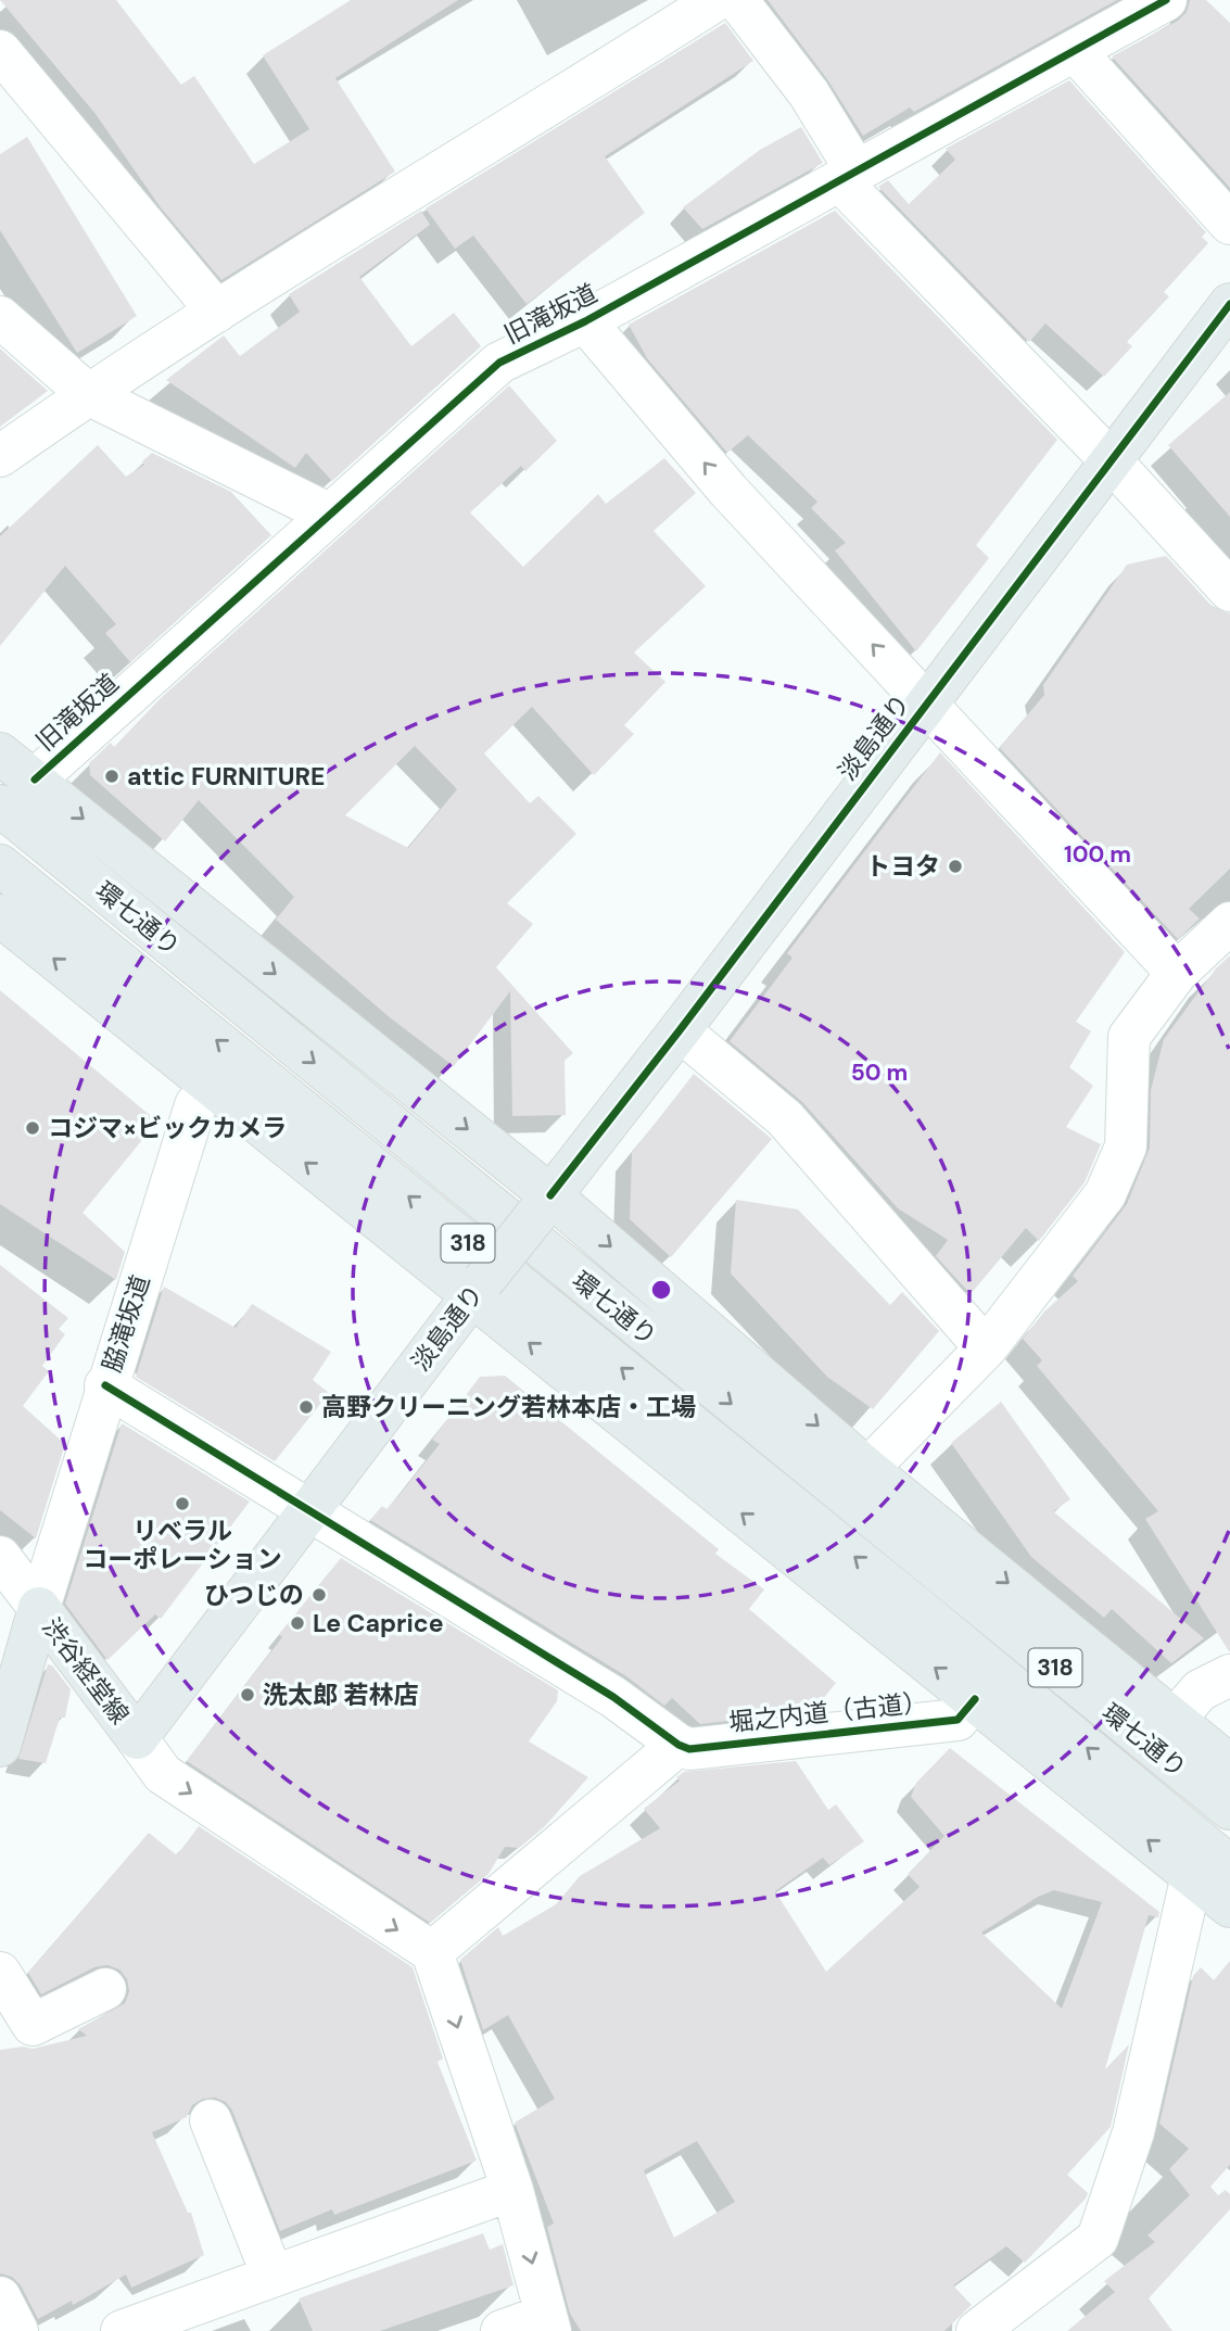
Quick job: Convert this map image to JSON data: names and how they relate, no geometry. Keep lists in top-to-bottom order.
{
  "streets": {
    "main road": [
      "淡島通り",
      "環七通り",
      "318",
      "渋谷経堂線"
    ],
    "street": ["旧滝坂道", "脇滝坂道", "堀之内道（古道）"]
  },
  "crossings": [
    ["淡島通り", "渋谷経堂線"],
    ["脇滝坂道", "渋谷経堂線"]
  ],
  "places": [
    "attic FURNITURE",
    "トヨタ",
    "コジマ×ビックカメラ",
    "高野クリーニング若林本店・工場",
    "リベラル コーポレーション",
    "ひつじの",
    "Le Caprice",
    "洗太郎 若林店"
  ],
  "rings": ["100 m", "50 m"]
}
